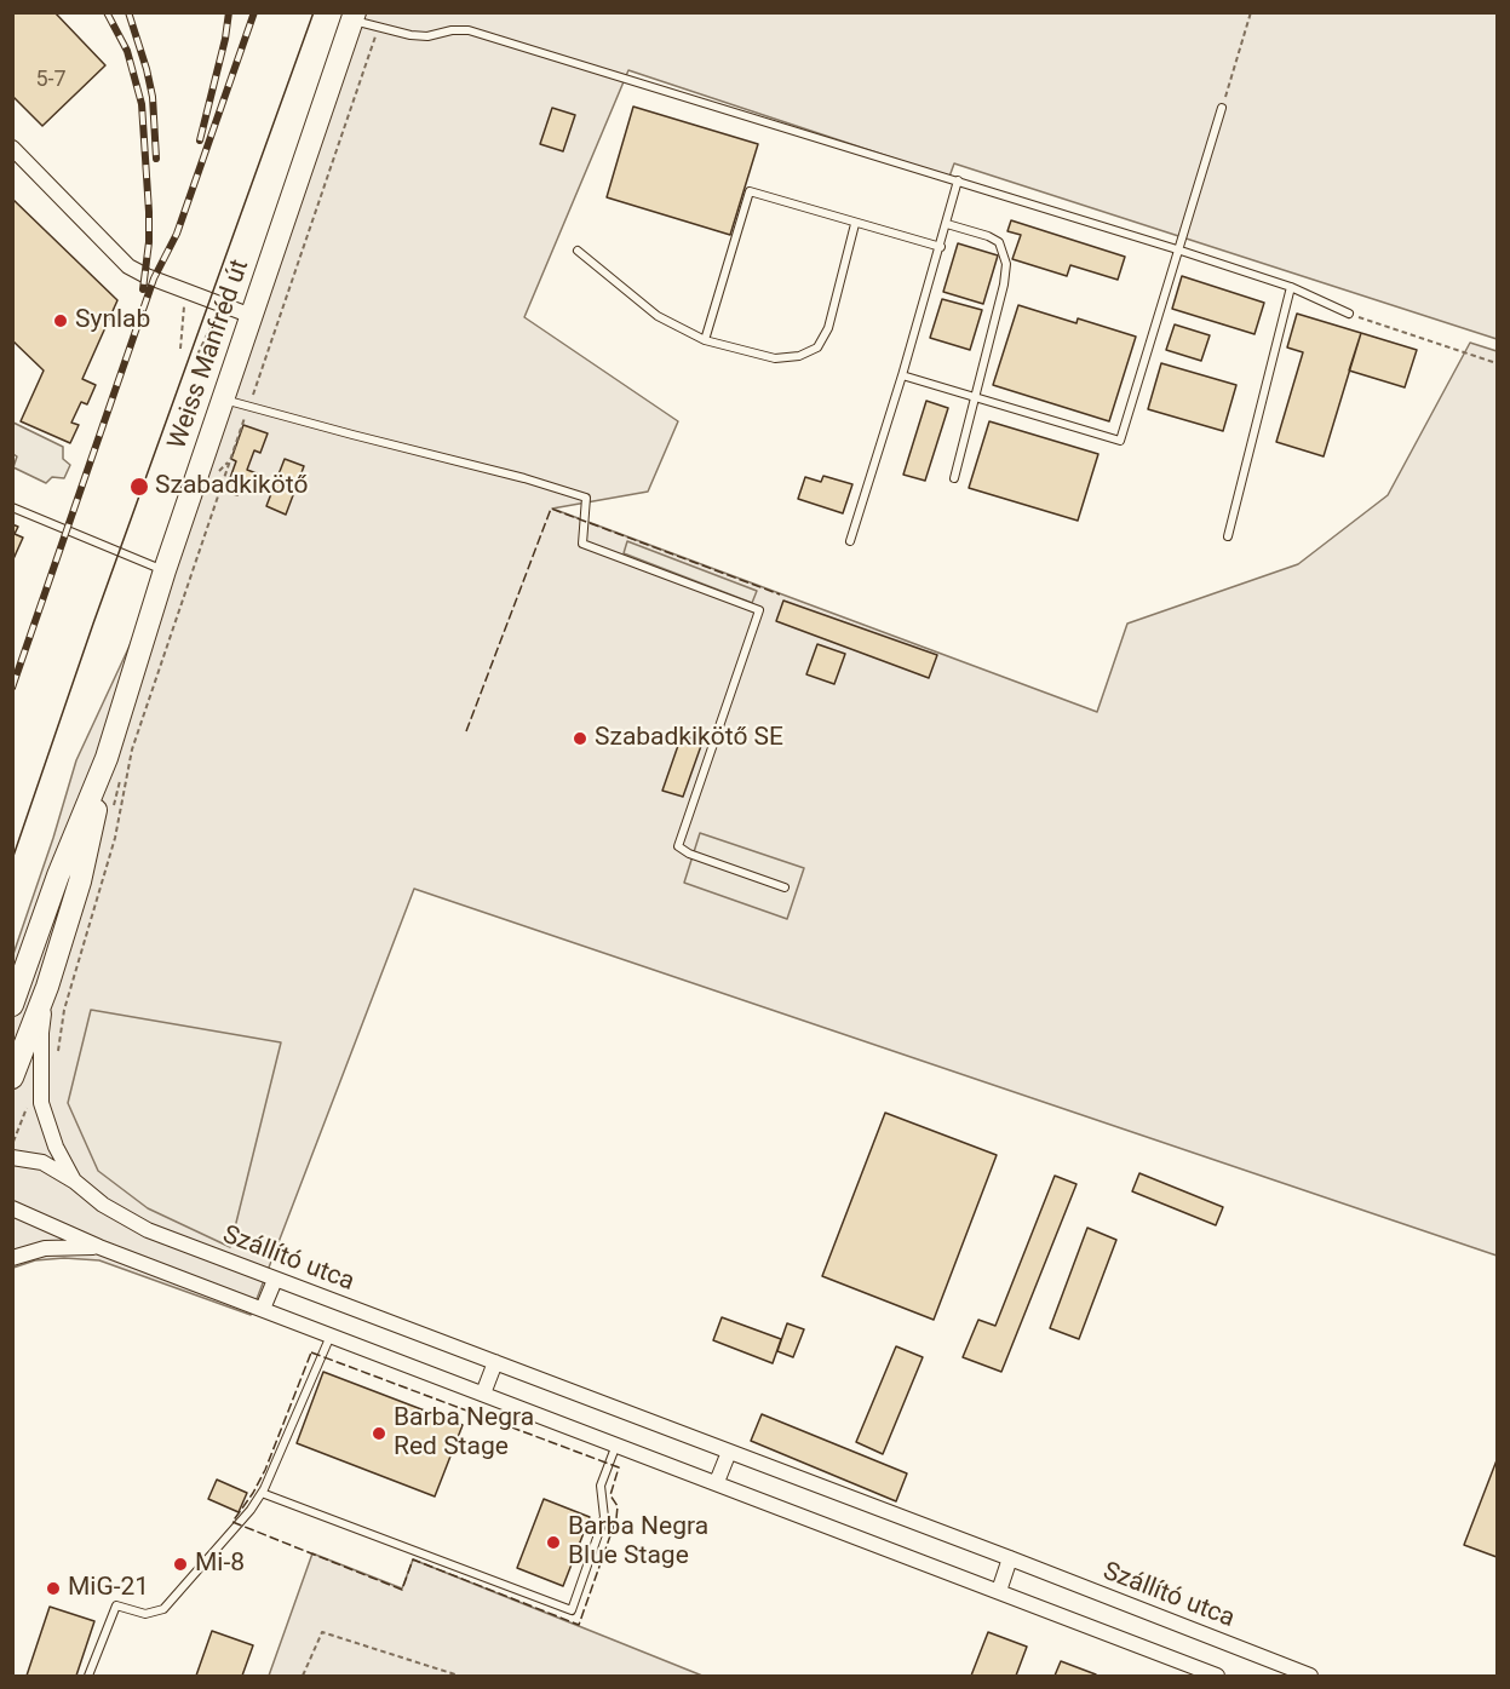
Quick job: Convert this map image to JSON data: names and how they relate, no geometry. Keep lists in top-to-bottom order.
{
  "streets": {
    "main road": ["Weiss Manfréd út"],
    "street": ["Szállító utca"]
  },
  "crossings": [
    ["Weiss Manfréd út", "Szállító utca"]
  ],
  "places": [
    "Synlab",
    "Szabadkikötő",
    "Szabadkikötő SE",
    "Barba Negra Red Stage",
    "Barba Negra Blue Stage",
    "Mi-8",
    "MiG-21"
  ],
  "house_numbers": ["5-7"]
}
